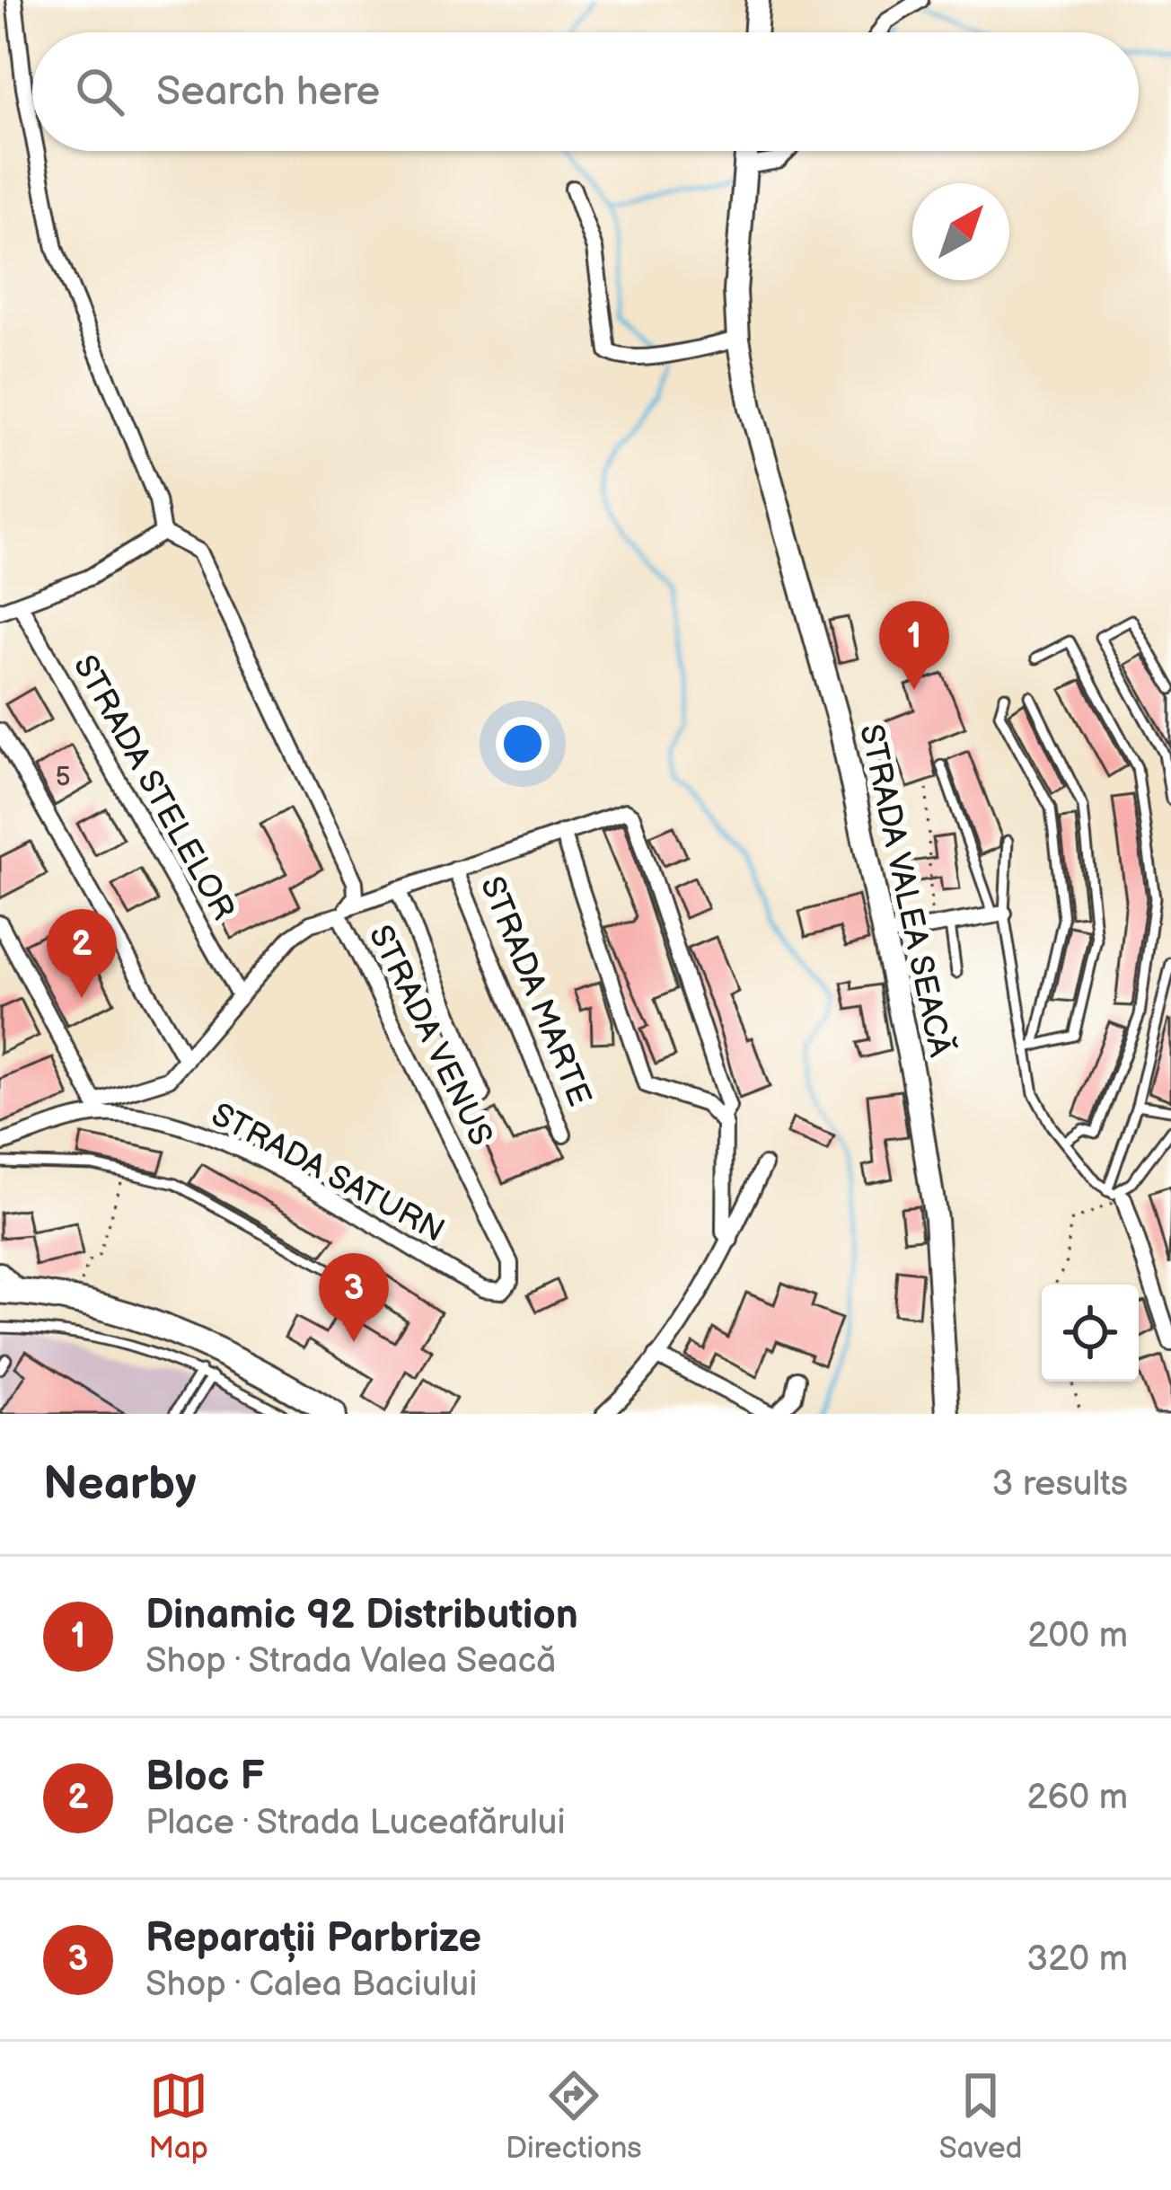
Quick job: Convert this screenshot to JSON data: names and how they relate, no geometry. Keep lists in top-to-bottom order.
{
  "streets": {
    "main road": ["STRADA VALEA SEACĂ"],
    "street": [
      "STRADA STELELOR",
      "STRADA MARTE",
      "STRADA VENUS",
      "STRADA SATURN"
    ]
  },
  "crossings": [
    ["STRADA VENUS", "STRADA SATURN"]
  ],
  "house_numbers": ["5"],
  "north": "top right",
  "page": {
    "search": "Search here",
    "pins": ["1", "2", "3"],
    "heading": ["Nearby", "3 results"],
    "list": [
      {
        "mark": "1",
        "name": "Dinamic 92 Distribution",
        "note": "Shop · Strada Valea Seacă",
        "value": "200 m"
      },
      {
        "mark": "2",
        "name": "Bloc F",
        "note": "Place · Strada Luceafărului",
        "value": "260 m"
      },
      {
        "mark": "3",
        "name": "Reparații Parbrize",
        "note": "Shop · Calea Baciului",
        "value": "320 m"
      }
    ],
    "nav": ["Map", "Directions", "Saved"]
  }
}
